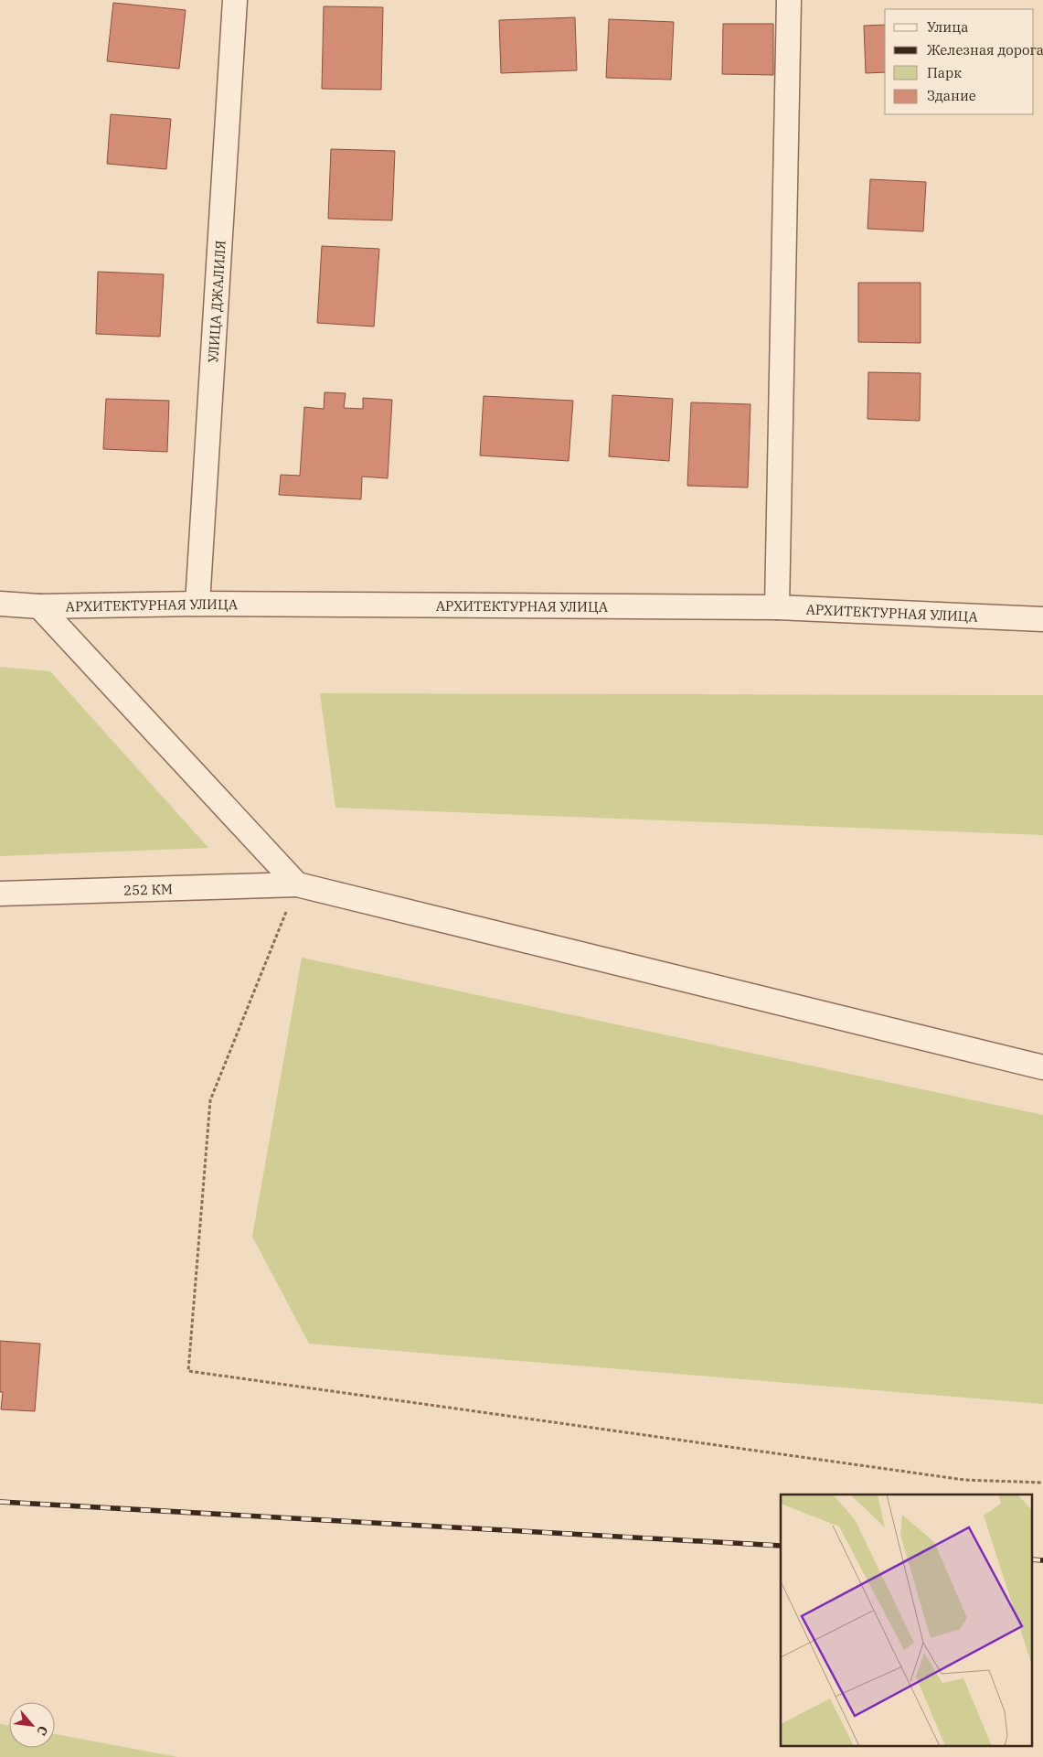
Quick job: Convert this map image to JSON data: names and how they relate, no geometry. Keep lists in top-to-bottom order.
{
  "streets": {
    "street": ["УЛИЦА ДЖАЛИЛЯ", "АРХИТЕКТУРНАЯ УЛИЦА", "252 КМ"]
  },
  "crossings": [
    ["УЛИЦА ДЖАЛИЛЯ", "АРХИТЕКТУРНАЯ УЛИЦА"]
  ],
  "legend": [
    "Улица",
    "Железная дорога",
    "Парк",
    "Здание"
  ],
  "north": "bottom right"
}
